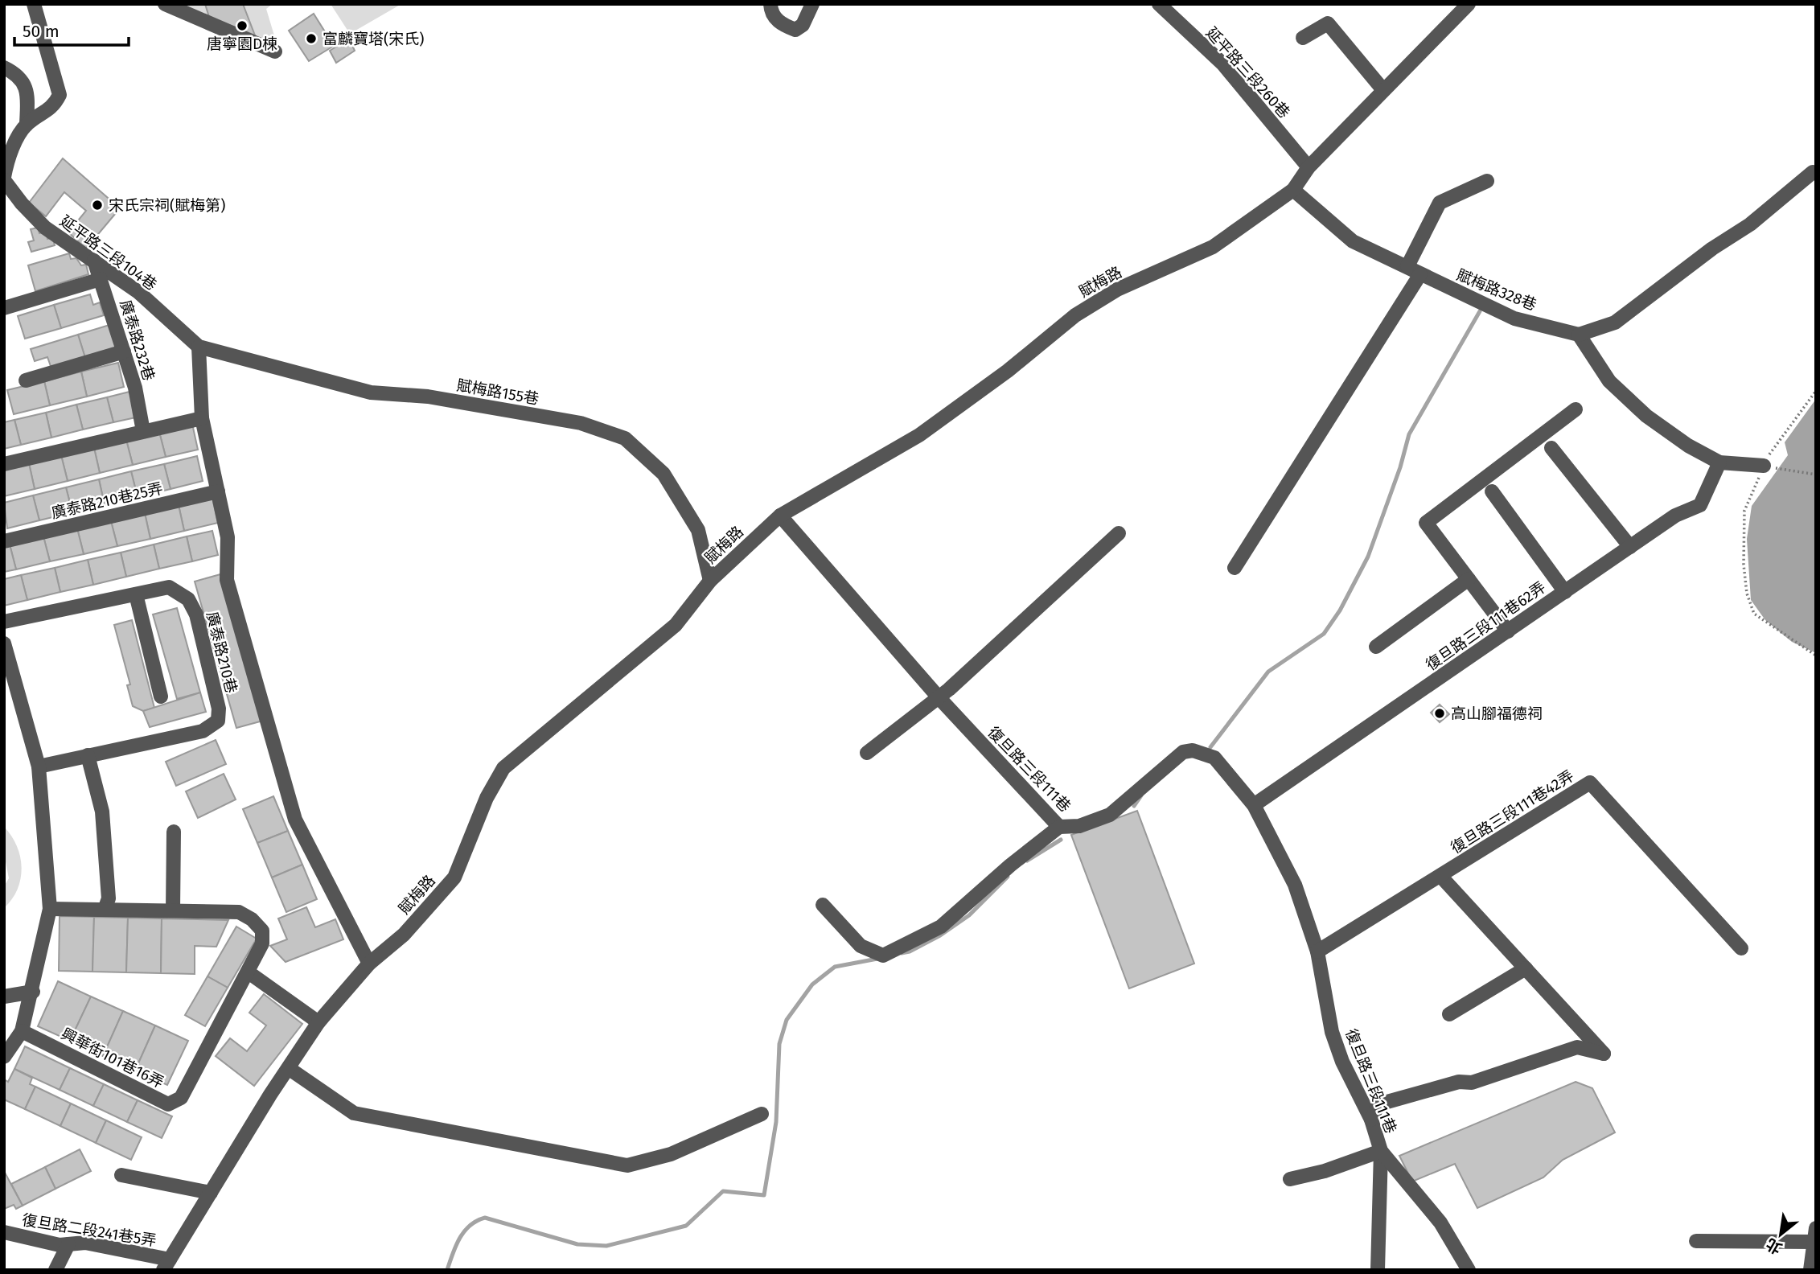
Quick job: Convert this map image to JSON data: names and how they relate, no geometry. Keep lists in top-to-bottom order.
{
  "streets": {
    "street": [
      "延平路三段260巷",
      "延平路三段104巷",
      "賦梅路",
      "賦梅路328巷",
      "廣泰路232巷",
      "賦梅路155巷",
      "廣泰路210巷25弄",
      "復旦路三段111巷62弄",
      "廣泰路210巷",
      "復旦路三段111巷",
      "復旦路三段111巷42弄",
      "興華街101巷16弄",
      "復旦路二段241巷5弄"
    ]
  },
  "crossings": [
    ["延平路三段260巷", "賦梅路"],
    ["延平路三段104巷", "廣泰路232巷"],
    ["延平路三段104巷", "賦梅路155巷"],
    ["賦梅路", "賦梅路328巷"],
    ["賦梅路", "賦梅路155巷"],
    ["賦梅路", "復旦路三段111巷"],
    ["賦梅路", "復旦路二段241巷5弄"],
    ["復旦路三段111巷62弄", "復旦路三段111巷"],
    ["復旦路三段111巷", "復旦路三段111巷42弄"]
  ],
  "places": [
    "唐寧園D棟",
    "富麟寶塔(宋氏)",
    "宋氏宗祠(賦梅第)",
    "高山腳福德祠"
  ],
  "scale_bar": "50 m",
  "north": "bottom left"
}
